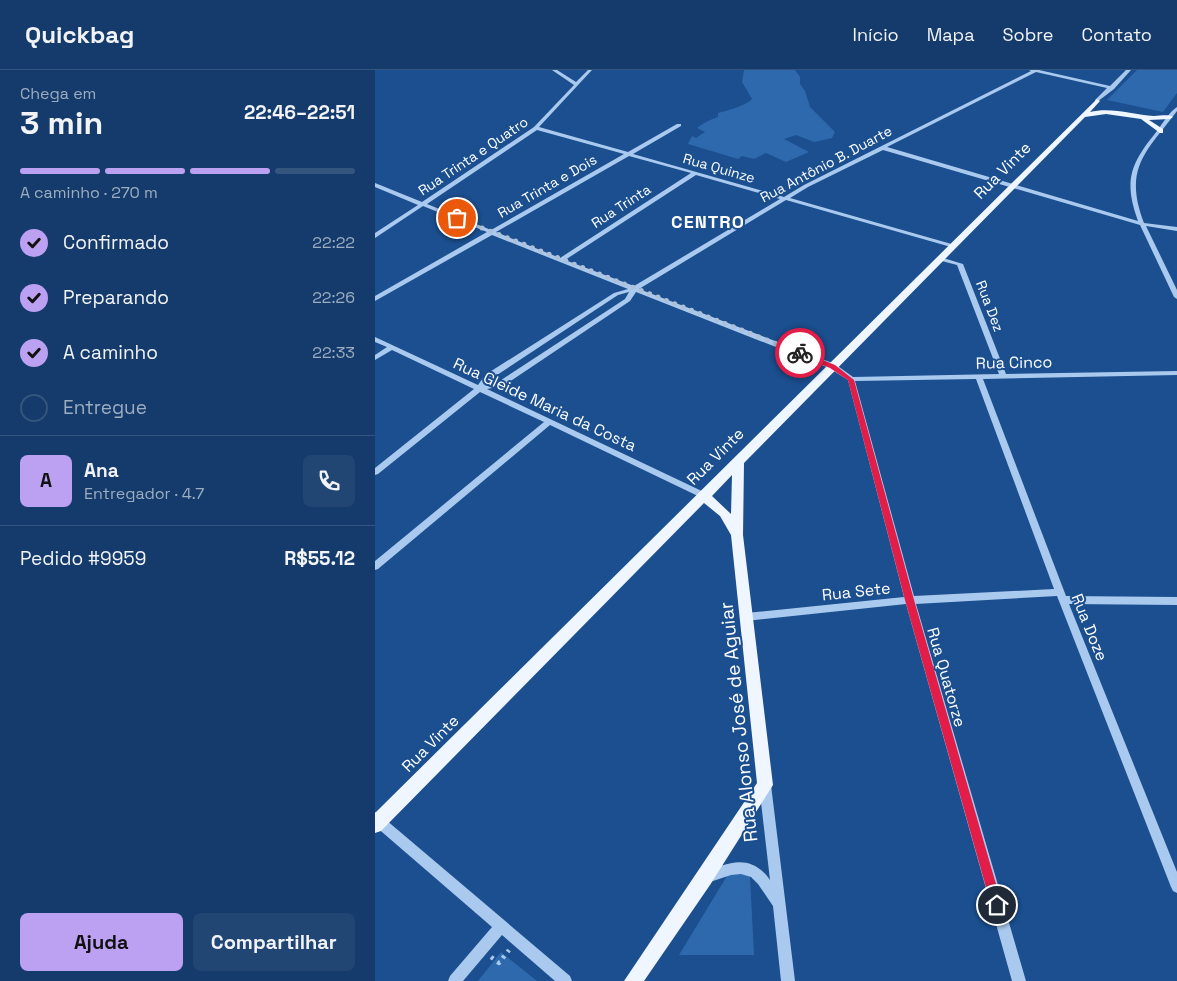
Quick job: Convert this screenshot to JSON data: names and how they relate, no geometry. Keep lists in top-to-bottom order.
{
  "streets": {
    "main road": ["Rua Vinte", "Rua Alonso José de Aguiar"],
    "street": [
      "Rua Trinta e Quatro",
      "Rua Antônio B. Duarte",
      "Rua Quinze",
      "Rua Trinta e Dois",
      "Rua Trinta",
      "Rua Dez",
      "Rua Cinco",
      "Rua Gleide Maria da Costa",
      "Rua Sete",
      "Rua Doze",
      "Rua Quatorze"
    ]
  },
  "crossings": [
    ["Rua Trinta e Quatro", "Rua Quinze"],
    ["Rua Antônio B. Duarte", "Rua Quinze"],
    ["Rua Antônio B. Duarte", "Rua Gleide Maria da Costa"],
    ["Rua Quinze", "Rua Vinte"],
    ["Rua Quinze", "Rua Trinta e Dois"],
    ["Rua Quinze", "Rua Trinta"],
    ["Rua Vinte", "Rua Dez"],
    ["Rua Vinte", "Rua Gleide Maria da Costa"],
    ["Rua Vinte", "Rua Alonso José de Aguiar"],
    ["Rua Dez", "Rua Cinco"],
    ["Rua Cinco", "Rua Doze"],
    ["Rua Cinco", "Rua Quatorze"],
    ["Rua Sete", "Rua Doze"],
    ["Rua Sete", "Rua Quatorze"],
    ["Rua Sete", "Rua Alonso José de Aguiar"]
  ],
  "districts": ["CENTRO"],
  "page": {
    "header": "Quickbag",
    "nav": [
      "Início",
      "Mapa",
      "Sobre",
      "Contato"
    ],
    "heading": ["3 min", "Chega em", "22:46–22:51"],
    "panel": [
      "Ana",
      "Entregador · 4.7",
      "Pedido #9959",
      "R$55.12"
    ],
    "bar": "A caminho · 270 m",
    "list": [
      ["Confirmado", "22:22"],
      ["Preparando", "22:26"],
      ["A caminho", "22:33"],
      "Entregue"
    ],
    "round": "A",
    "buttons": ["Ajuda", "Compartilhar"]
  }
}
